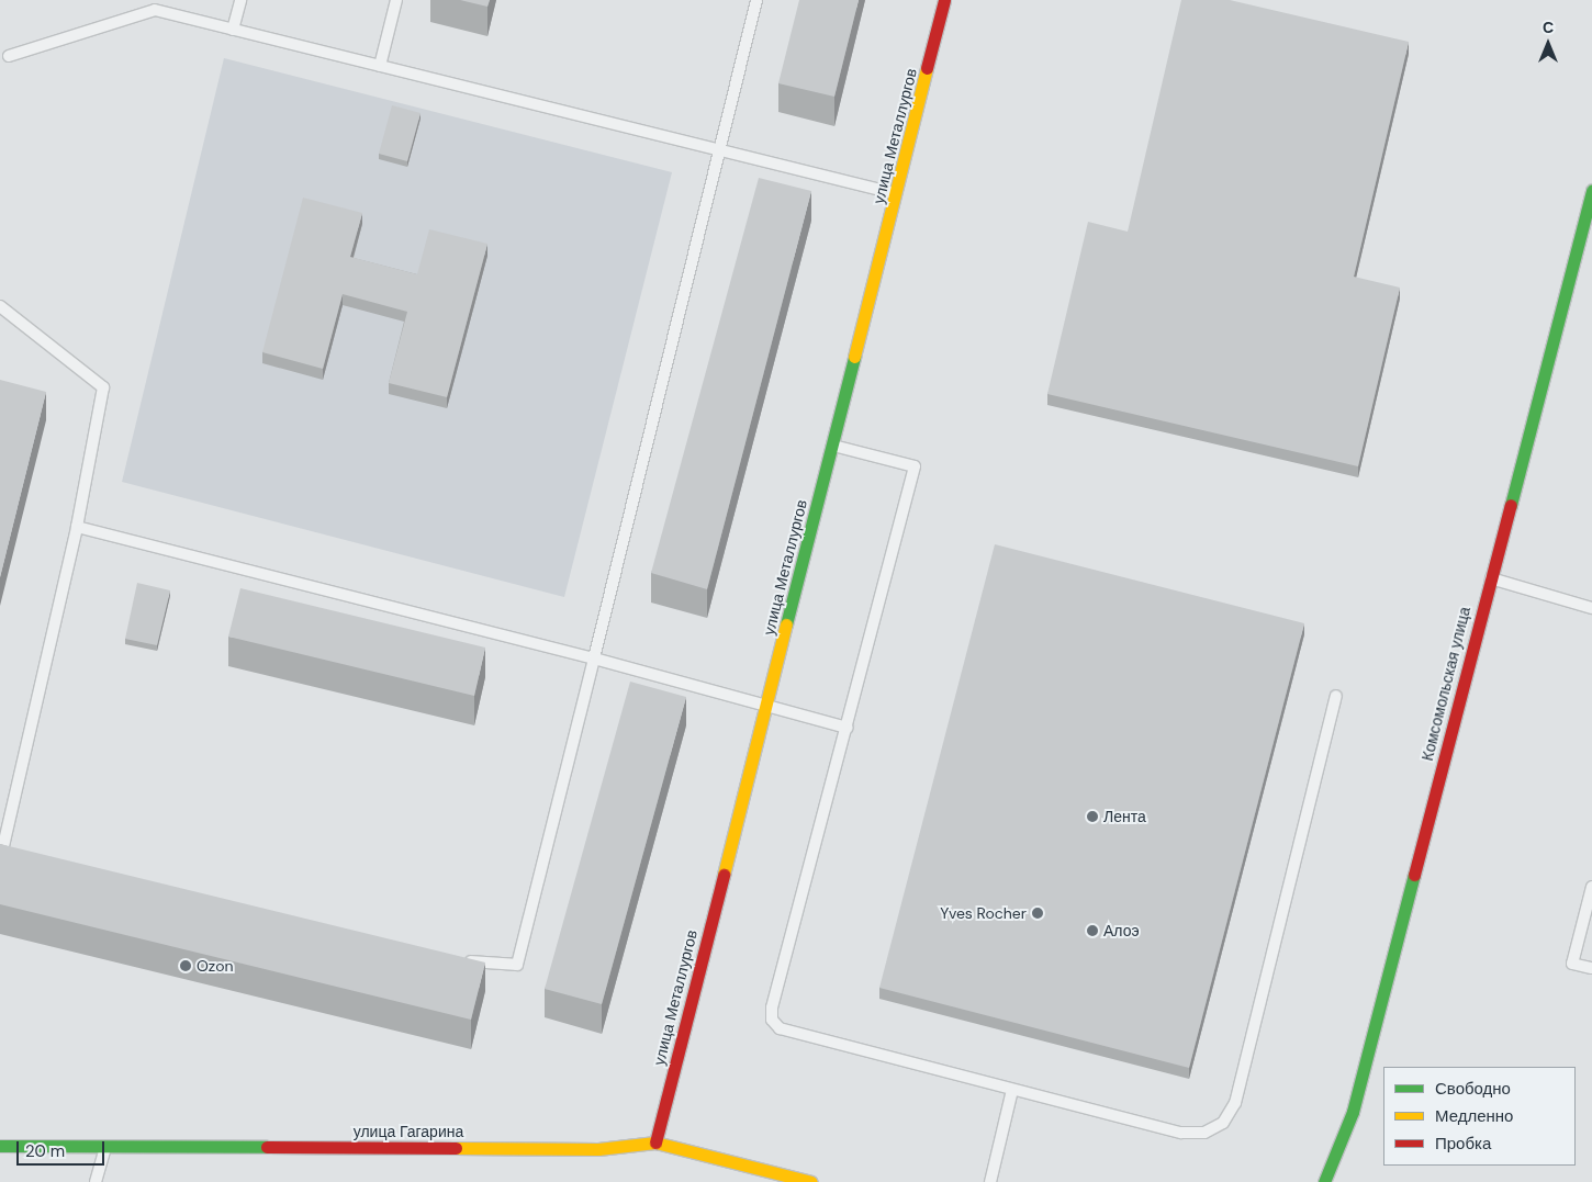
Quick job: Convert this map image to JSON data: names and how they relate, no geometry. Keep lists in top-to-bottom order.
{
  "streets": {
    "street": ["улица Металлургов", "Комсомольская улица", "улица Гагарина"]
  },
  "crossings": [
    ["улица Металлургов", "улица Гагарина"]
  ],
  "places": [
    "Лента",
    "Yves Rocher",
    "Алоэ",
    "Ozon"
  ],
  "legend": ["Свободно", "Медленно", "Пробка"],
  "scale_bar": "20 m",
  "north": "top"
}
